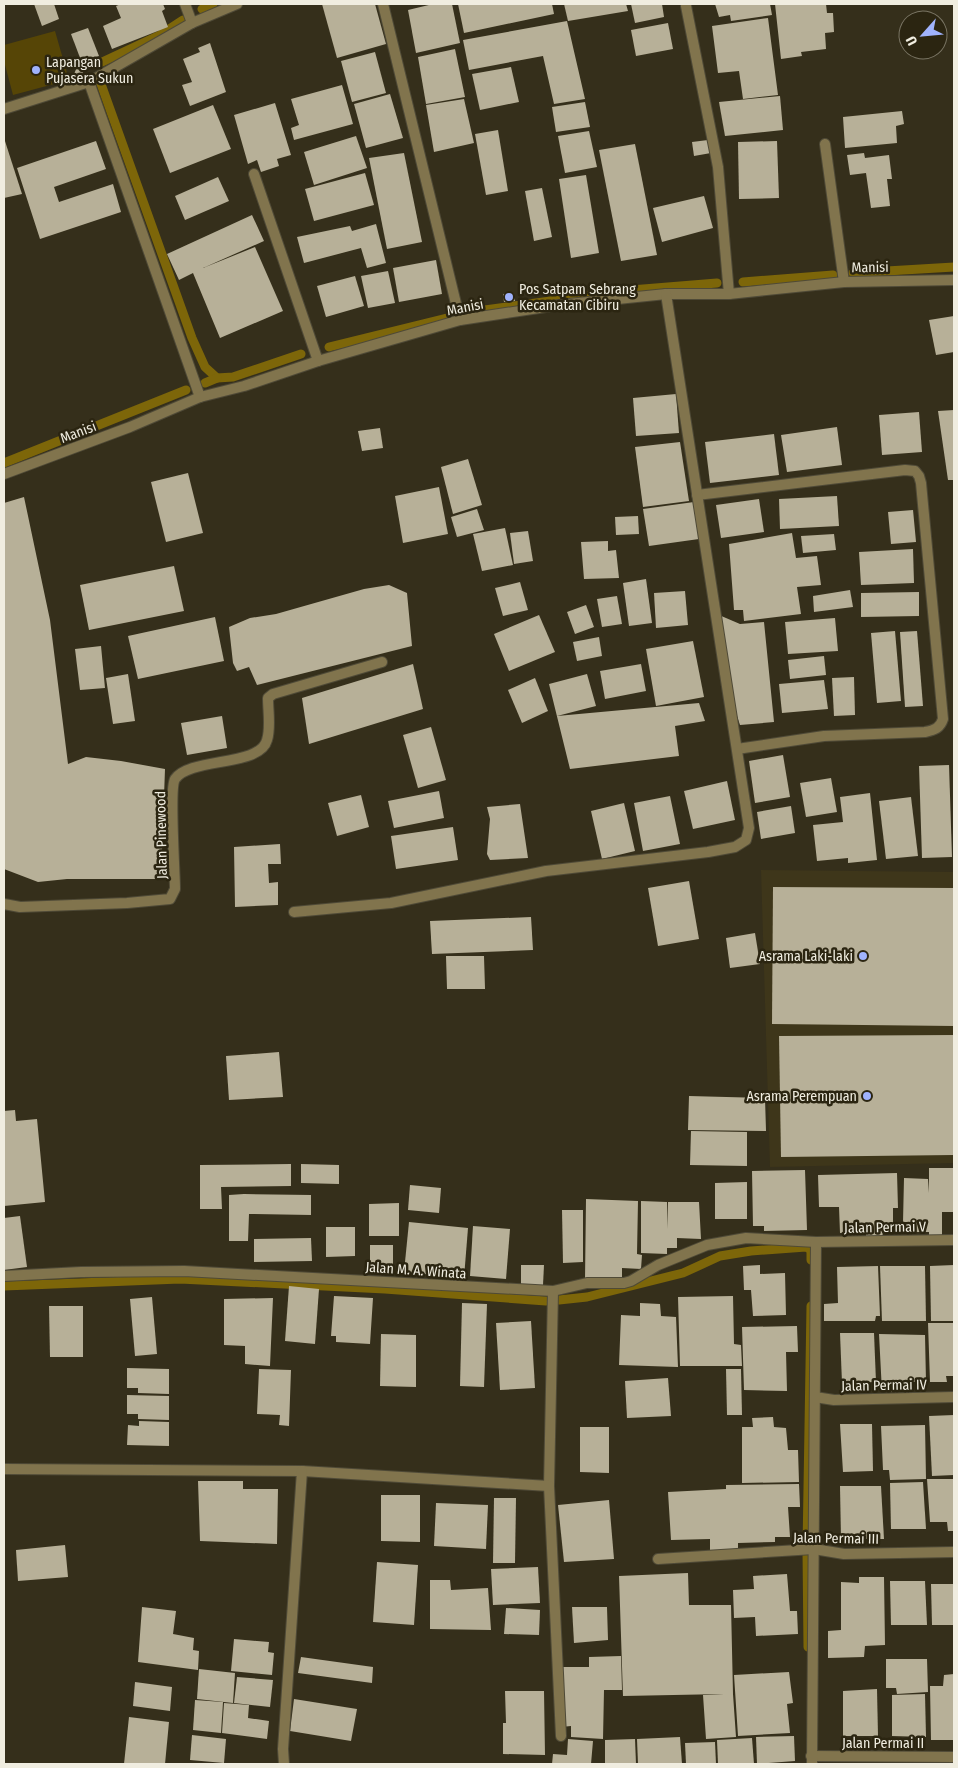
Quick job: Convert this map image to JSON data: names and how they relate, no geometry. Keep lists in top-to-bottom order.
{
  "streets": {
    "street": [
      "Manisi",
      "Jalan Pinewood",
      "Jalan Permai V",
      "Jalan M. A. Winata",
      "Jalan Permai IV",
      "Jalan Permai III",
      "Jalan Permai II"
    ]
  },
  "crossings": [
    ["Jalan Permai V", "Jalan M. A. Winata"]
  ],
  "places": [
    "Lapangan Pujasera Sukun",
    "Pos Satpam Sebrang Kecamatan Cibiru",
    "Asrama Laki-laki",
    "Asrama Perempuan"
  ],
  "north": "bottom left"
}
